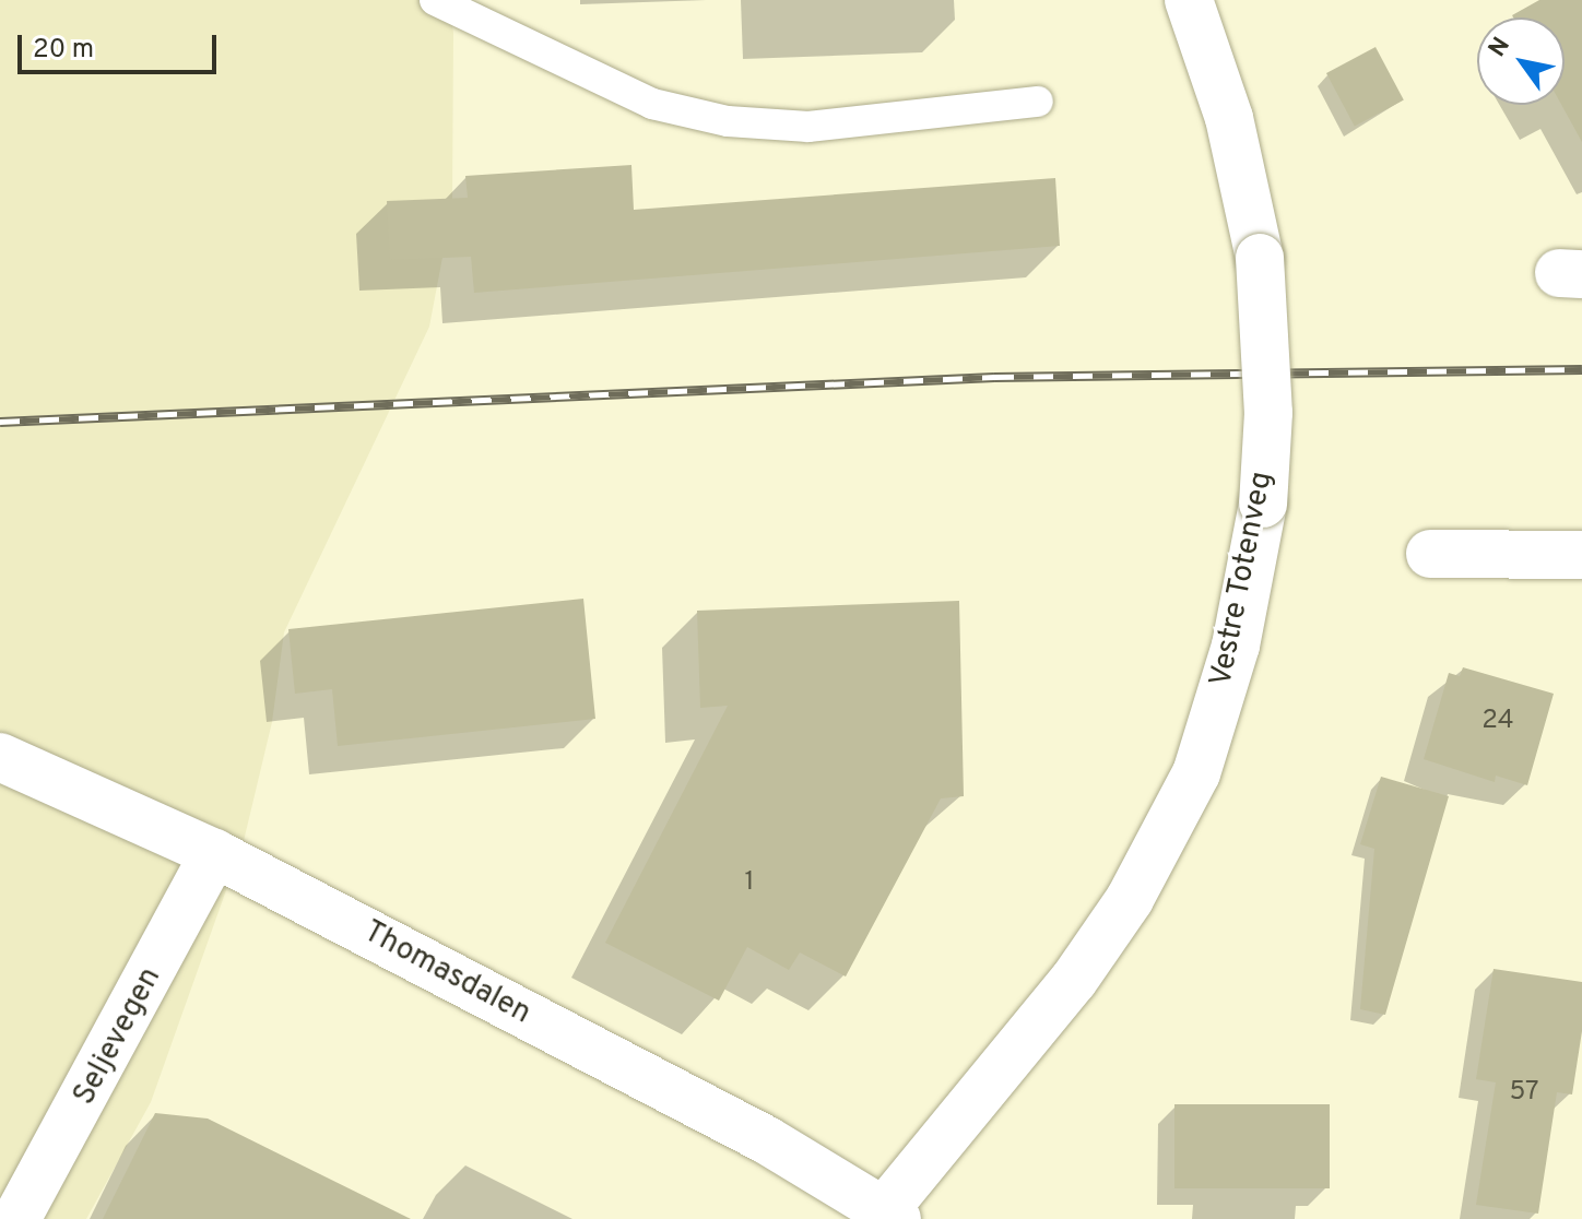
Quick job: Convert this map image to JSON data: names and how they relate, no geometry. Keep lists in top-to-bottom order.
{
  "streets": {
    "street": ["Vestre Totenveg", "Thomasdalen", "Seljevegen"]
  },
  "crossings": [
    ["Vestre Totenveg", "Thomasdalen"],
    ["Thomasdalen", "Seljevegen"]
  ],
  "house_numbers": ["24", "1", "57"],
  "scale_bar": "20 m",
  "north": "top left"
}
